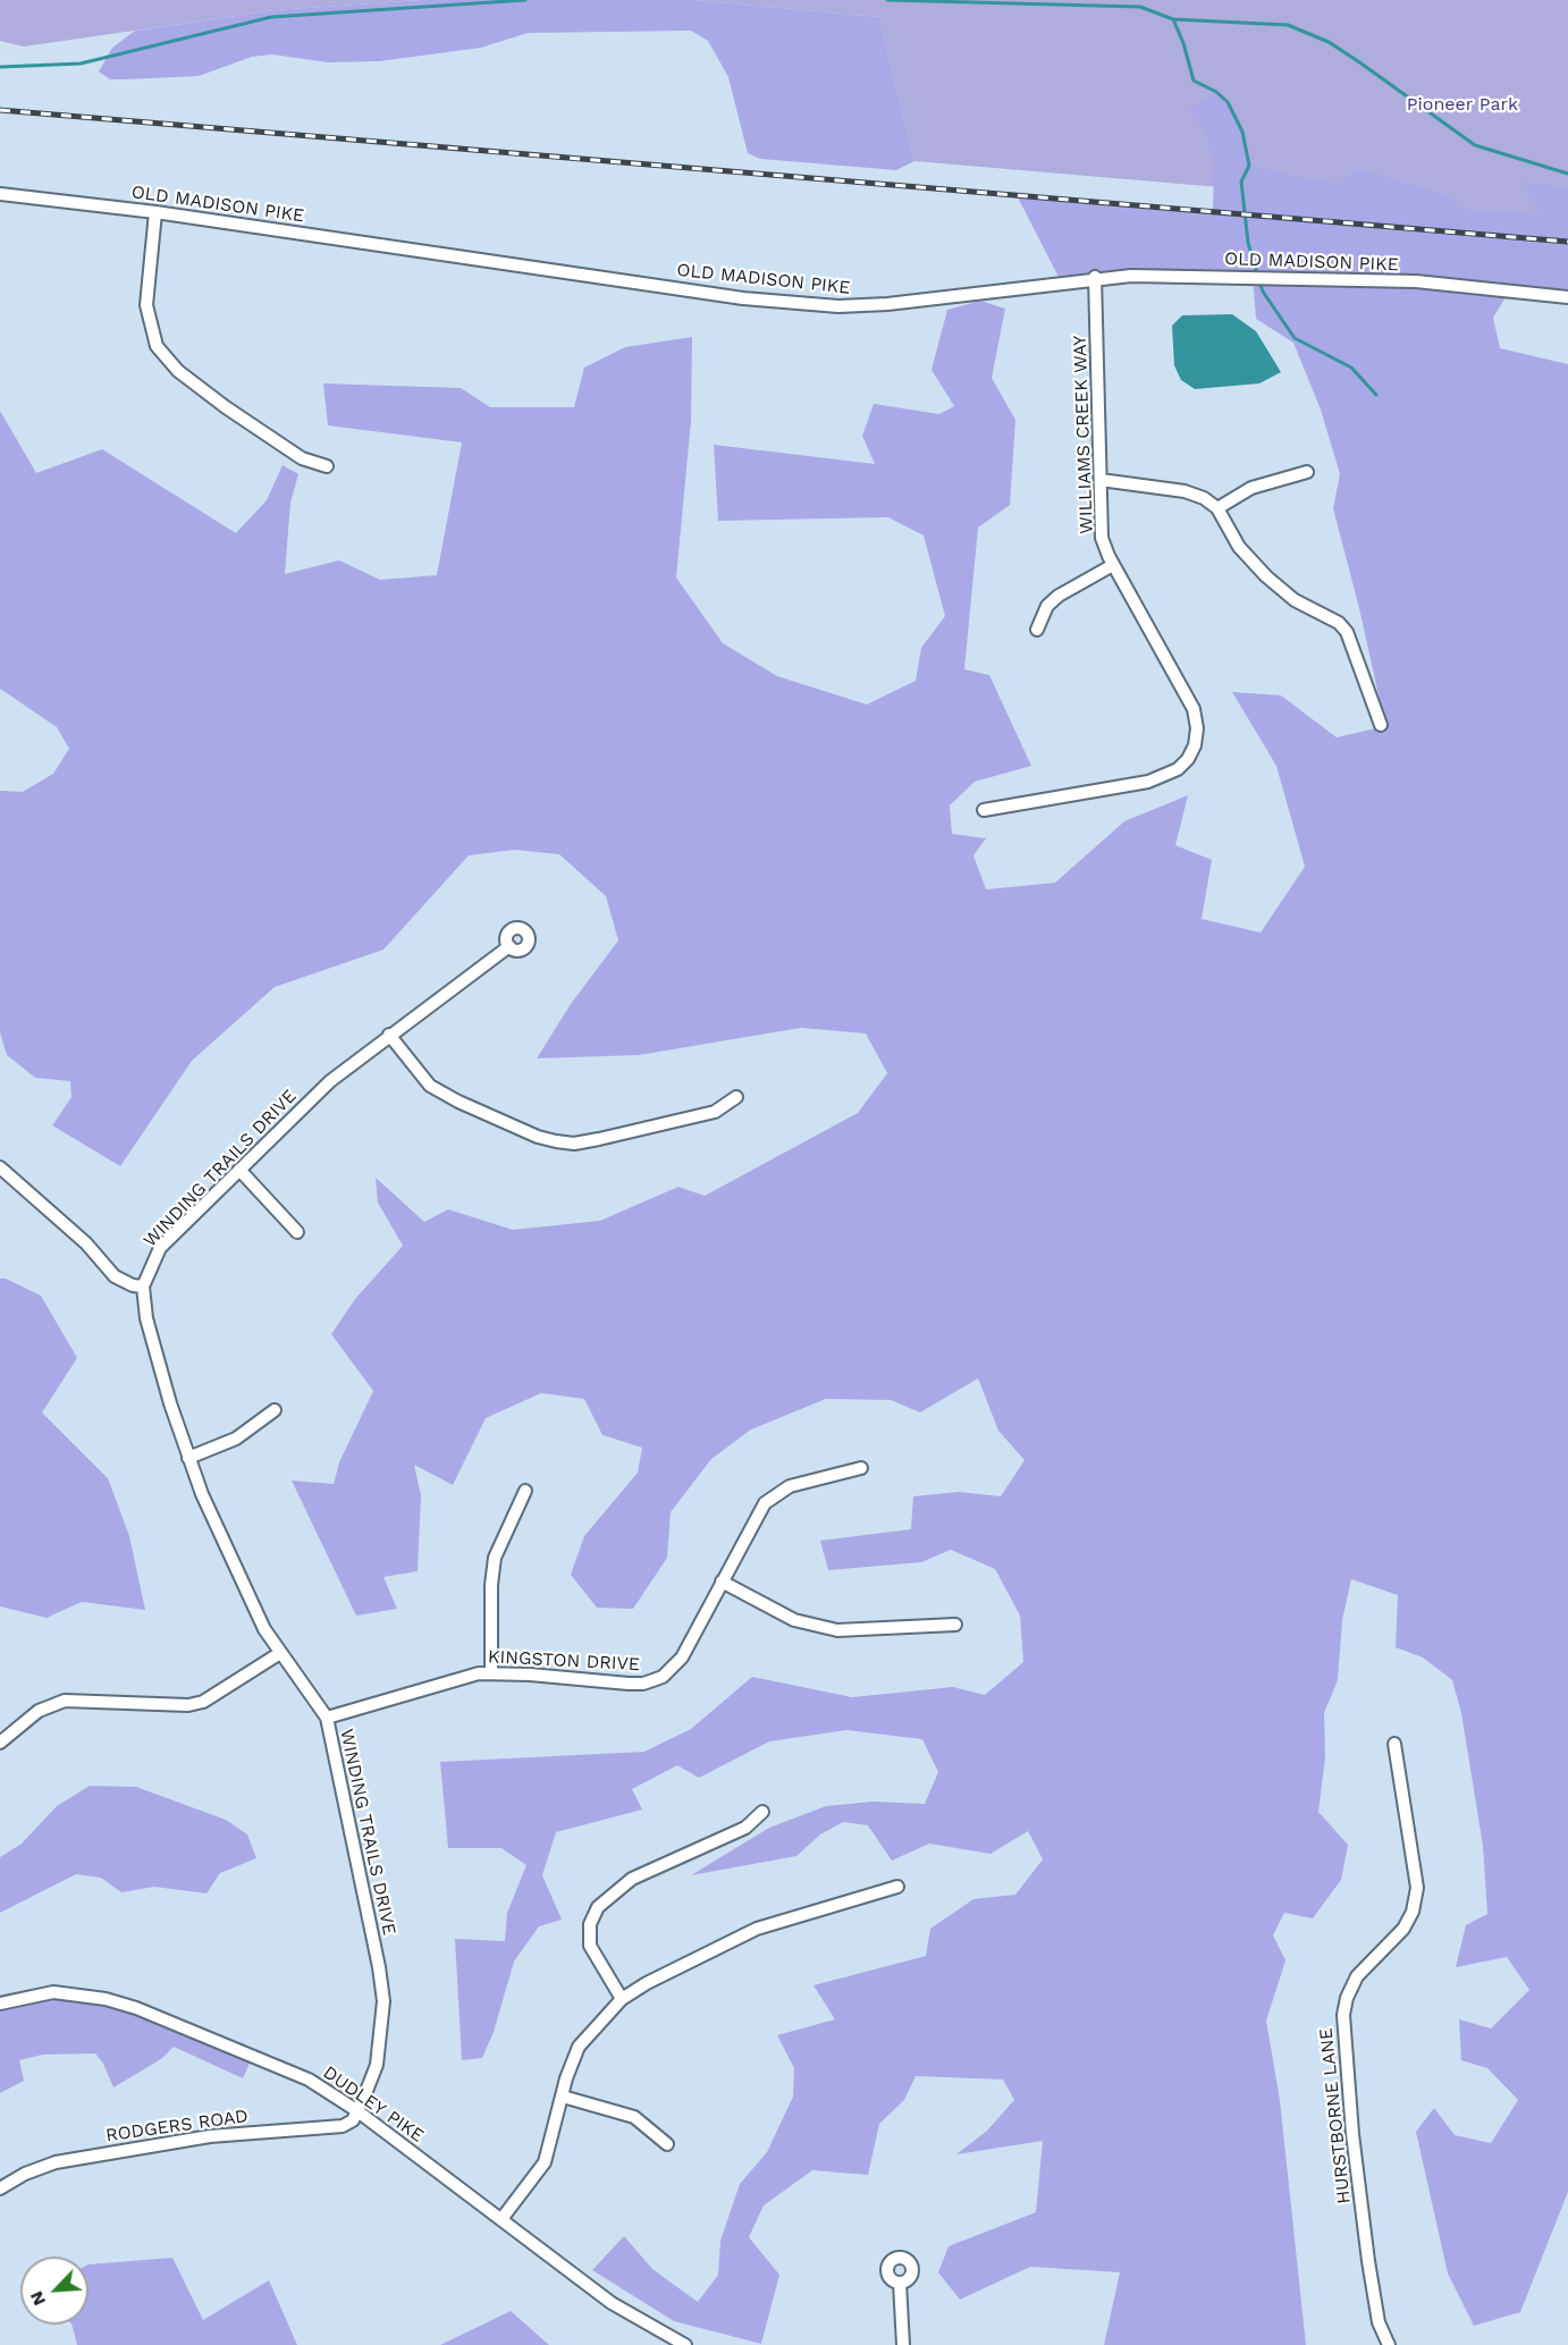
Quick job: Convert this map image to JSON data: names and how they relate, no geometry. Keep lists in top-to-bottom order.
{
  "streets": {
    "street": [
      "OLD MADISON PIKE",
      "WILLIAMS CREEK WAY",
      "WINDING TRAILS DRIVE",
      "KINGSTON DRIVE",
      "DUDLEY PIKE",
      "HURSTBORNE LANE",
      "RODGERS ROAD"
    ]
  },
  "crossings": [
    ["OLD MADISON PIKE", "WILLIAMS CREEK WAY"],
    ["WINDING TRAILS DRIVE", "KINGSTON DRIVE"],
    ["WINDING TRAILS DRIVE", "DUDLEY PIKE"],
    ["WINDING TRAILS DRIVE", "RODGERS ROAD"],
    ["DUDLEY PIKE", "RODGERS ROAD"]
  ],
  "parks": ["Pioneer Park"],
  "north": "bottom left"
}
